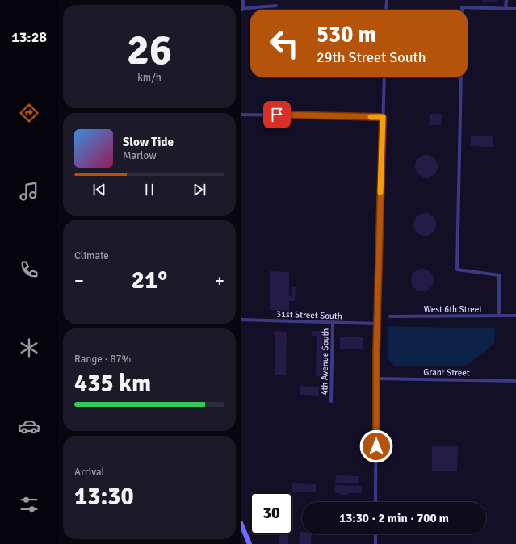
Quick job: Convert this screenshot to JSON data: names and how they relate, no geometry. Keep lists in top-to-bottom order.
{
  "streets": {
    "street": [
      "West 6th Street",
      "31st Street South",
      "4th Avenue South",
      "Grant Street"
    ]
  },
  "crossings": [
    ["31st Street South", "4th Avenue South"]
  ],
  "page": {
    "tabs": "13:28",
    "tile": [
      ["26", "km/h"],
      "Climate",
      ["Range · 87%", "435 km"],
      ["Arrival", "13:30"]
    ],
    "turn": ["530 m", "29th Street South"],
    "song": ["Slow Tide", "Marlow"],
    "heat": ["−", "21°", "+"],
    "limit": "30",
    "trip": "13:30 · 2 min · 700 m"
  }
}
